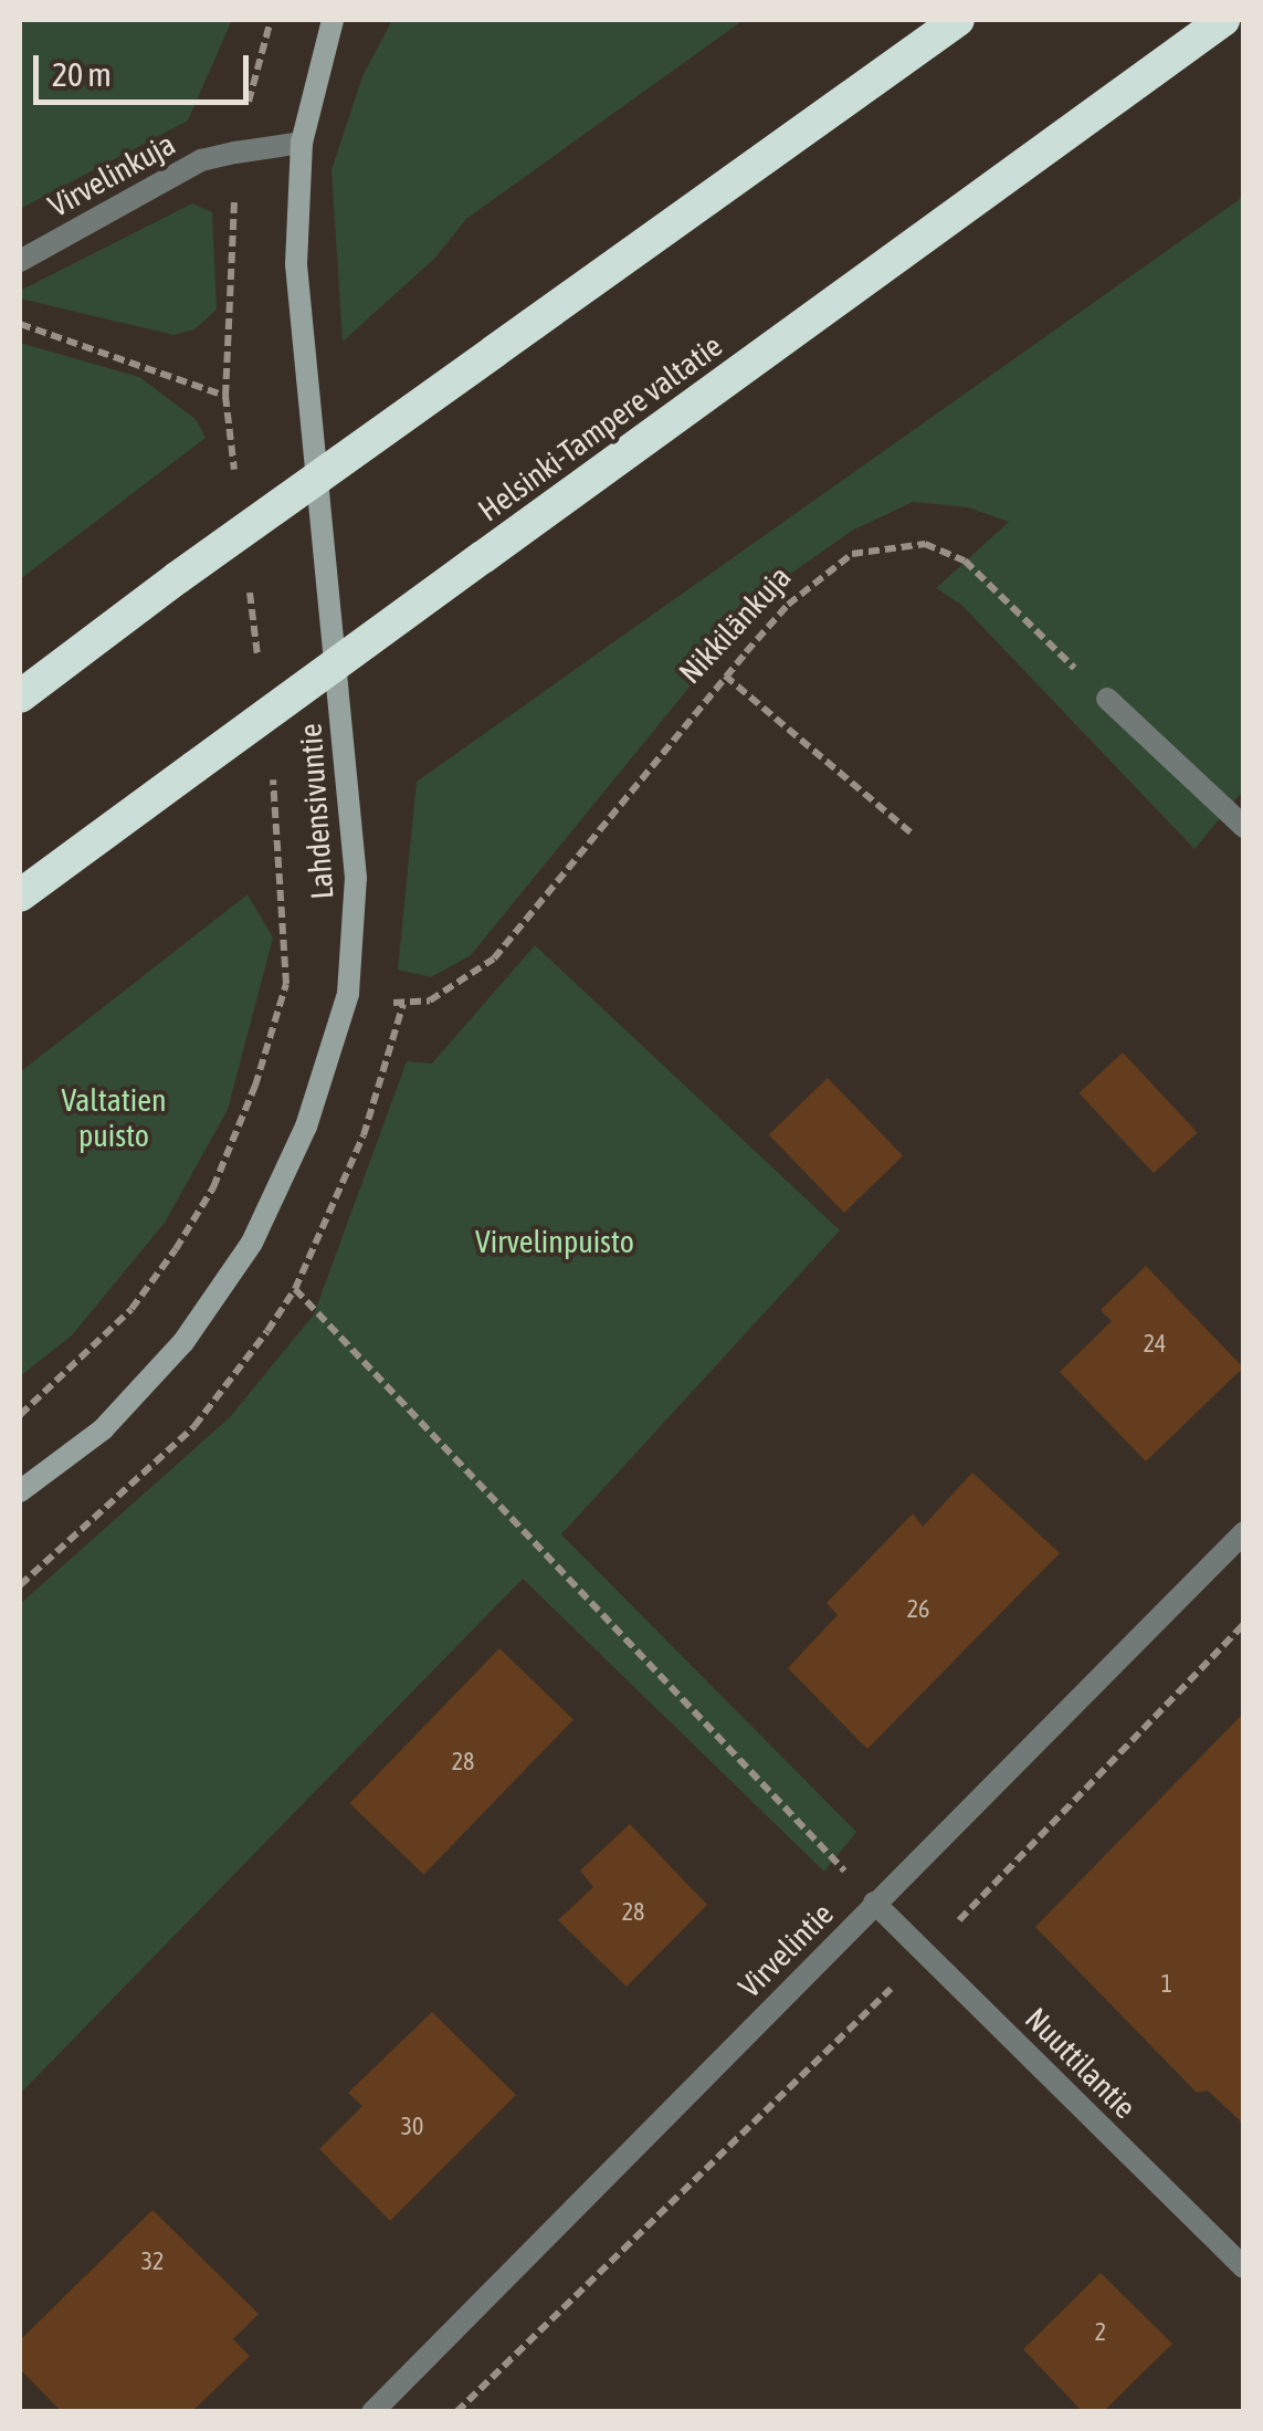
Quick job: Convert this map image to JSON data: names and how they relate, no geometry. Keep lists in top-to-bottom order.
{
  "streets": {
    "highway": ["Helsinki-Tampere valtatie"],
    "main road": ["Lahdensivuntie"],
    "street": ["Virvelinkuja", "Virvelintie", "Nuuttilantie"],
    "path": ["Nikkilänkuja"]
  },
  "crossings": [
    ["Virvelinkuja", "Lahdensivuntie"],
    ["Nikkilänkuja", "Lahdensivuntie"],
    ["Virvelintie", "Nuuttilantie"]
  ],
  "parks": ["Valtatien puisto", "Virvelinpuisto"],
  "house_numbers": [
    "24",
    "26",
    "28",
    "28",
    "1",
    "30",
    "32",
    "2"
  ],
  "scale_bar": "20 m"
}
